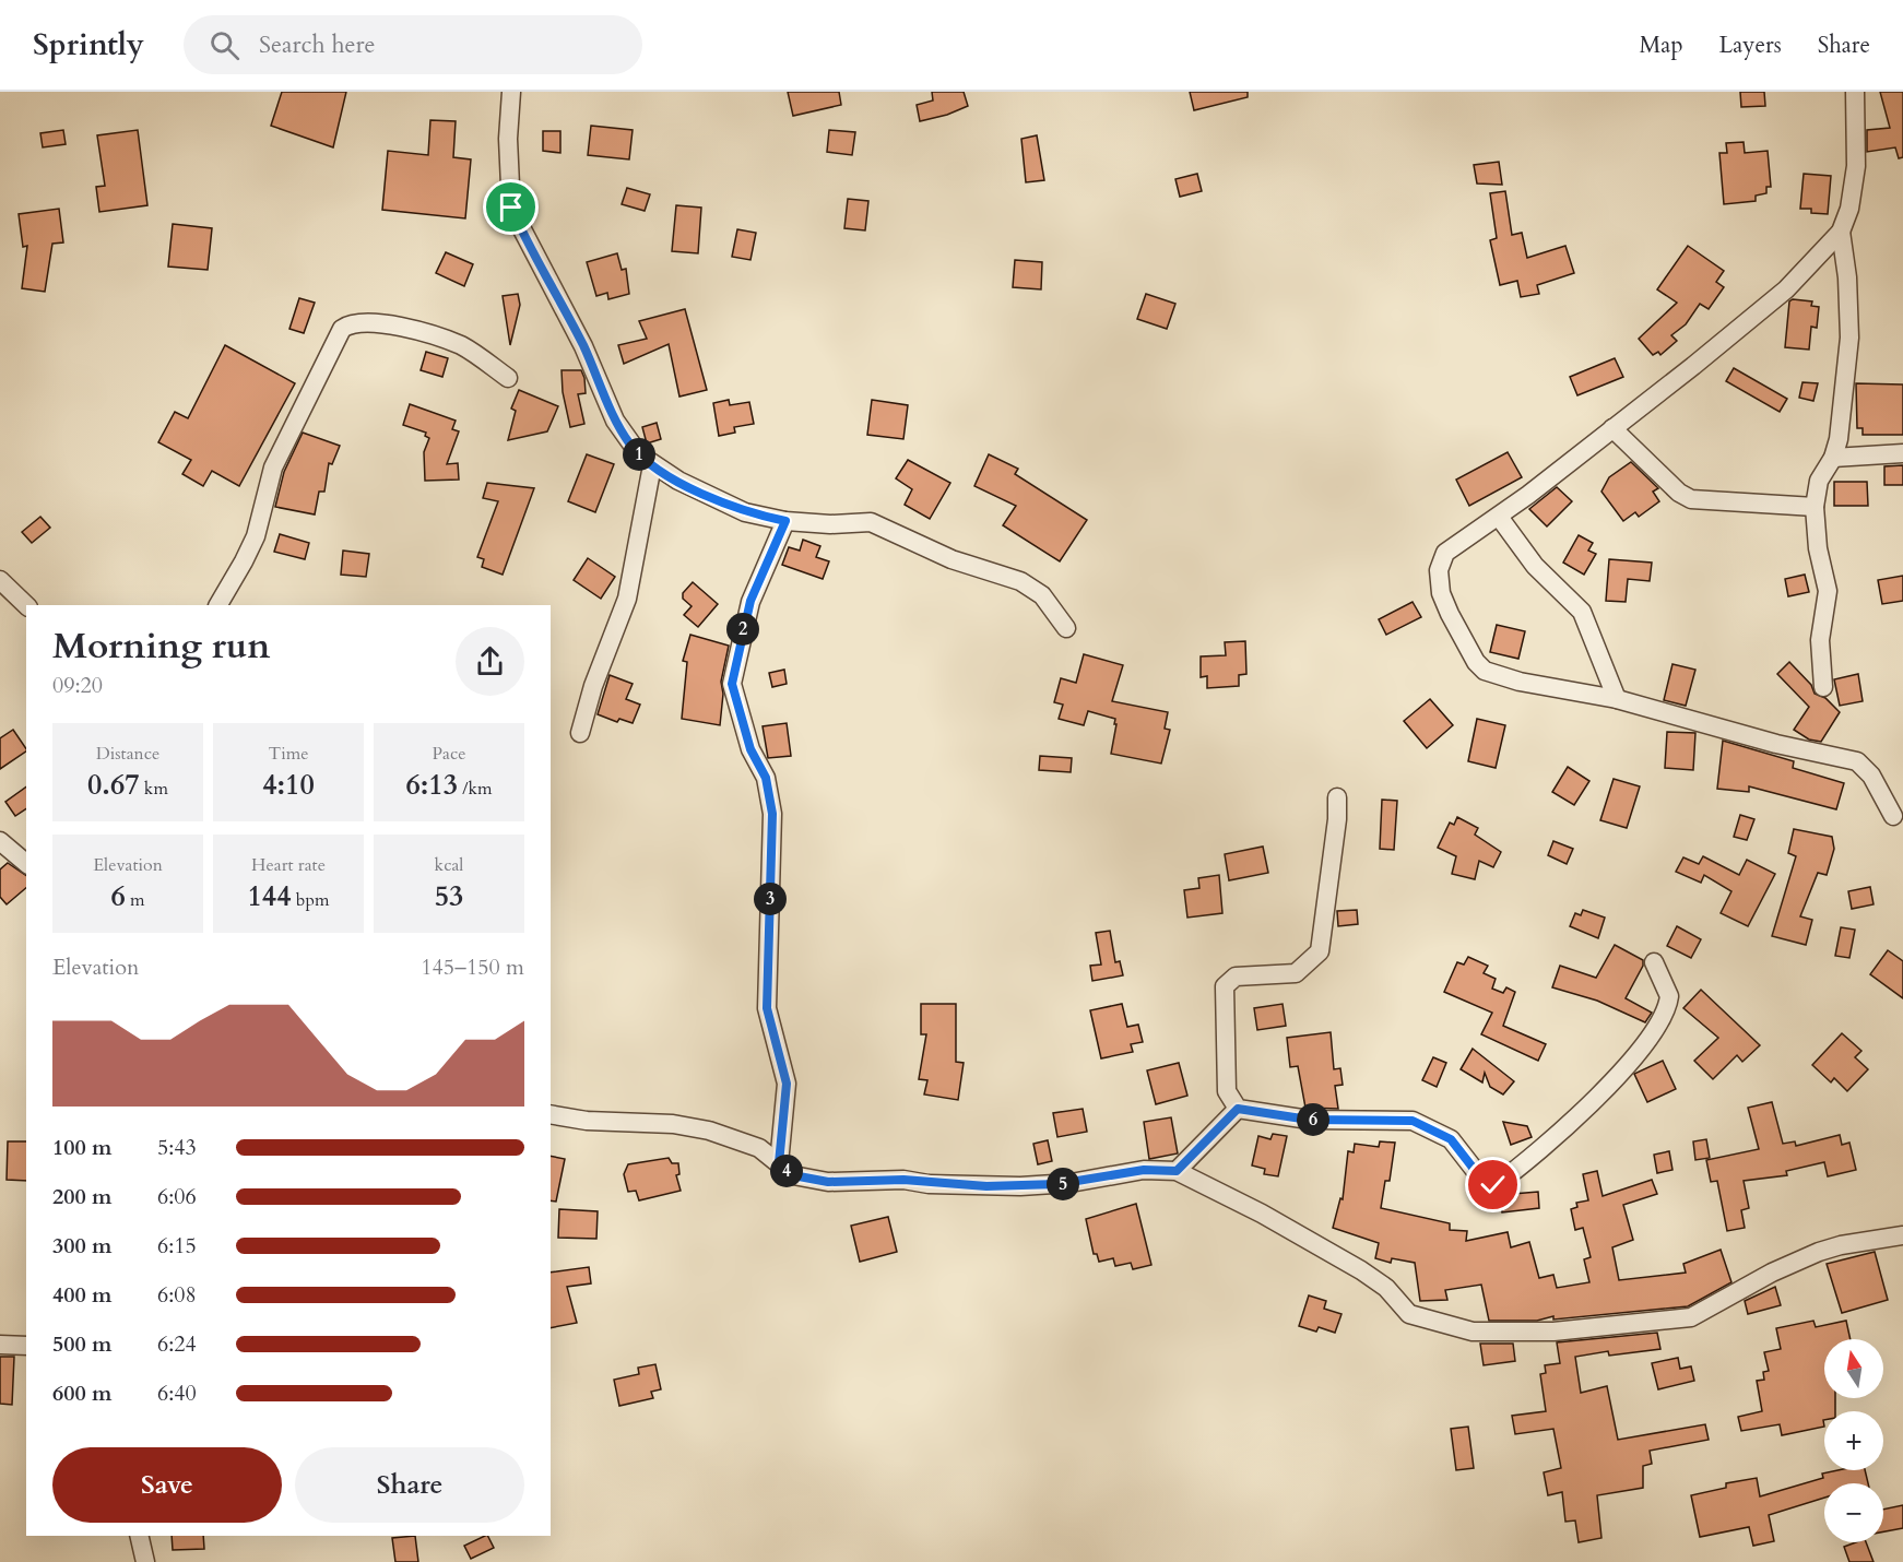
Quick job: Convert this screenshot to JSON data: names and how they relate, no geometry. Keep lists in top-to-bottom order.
{
  "north": "top",
  "page": {
    "header": "Sprintly",
    "search": "Search here",
    "nav": ["Map", "Layers", "Share"],
    "pins": [
      "1",
      "2",
      "3",
      "6",
      "4",
      "5"
    ],
    "heading": ["Morning run", "09:20"],
    "stats": [
      ["Distance", "0.67 km"],
      ["Time", "4:10"],
      ["Pace", "6:13 /km"],
      ["Elevation", "6 m"],
      ["Heart rate", "144 bpm"],
      ["kcal", "53"]
    ],
    "chart": ["Elevation", "145–150 m"],
    "list": [
      {
        "name": "100 m",
        "note": "5:43"
      },
      {
        "name": "200 m",
        "note": "6:06"
      },
      {
        "name": "300 m",
        "note": "6:15"
      },
      {
        "name": "400 m",
        "note": "6:08"
      },
      {
        "name": "500 m",
        "note": "6:24"
      },
      {
        "name": "600 m",
        "note": "6:40"
      }
    ],
    "map_buttons": ["+", "−"],
    "buttons": ["Save", "Share"]
  }
}
